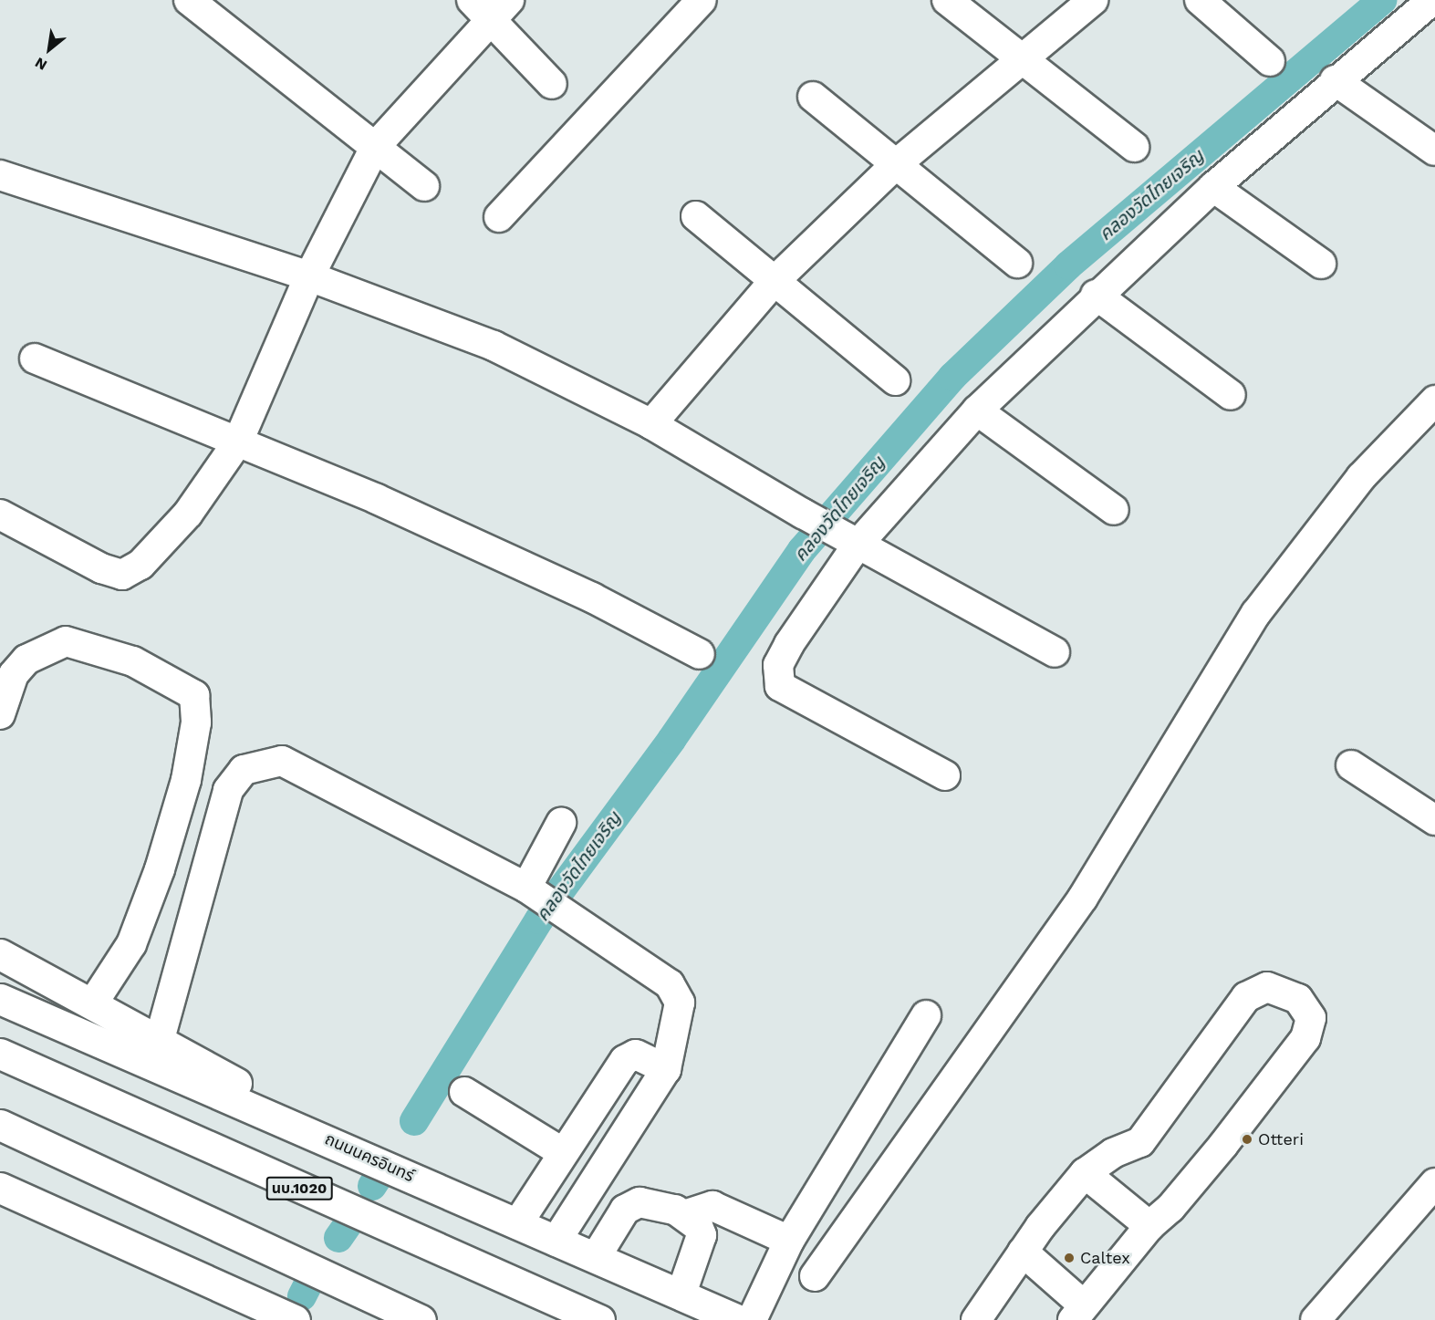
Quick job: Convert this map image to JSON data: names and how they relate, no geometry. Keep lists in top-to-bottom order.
{
  "streets": {
    "main road": ["ถนนนครอินทร์", "นบ.1020"]
  },
  "water": ["คลองวัดไทยเจริญ"],
  "places": ["Otteri", "Caltex"],
  "north": "bottom left"
}
